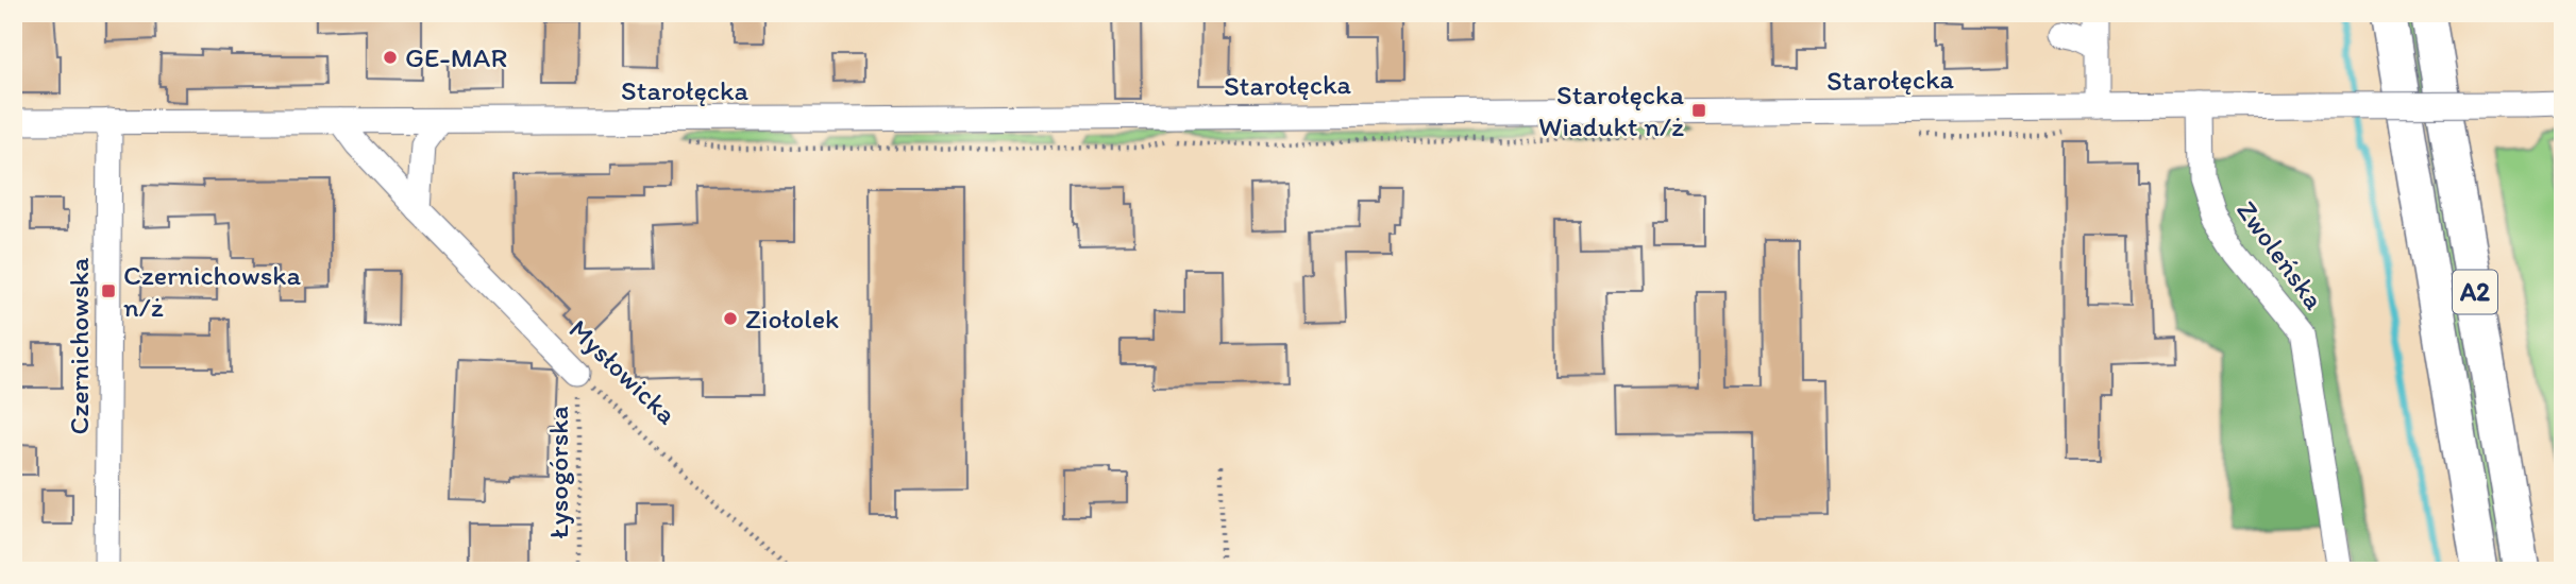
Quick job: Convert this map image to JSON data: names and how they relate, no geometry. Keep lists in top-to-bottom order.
{
  "streets": {
    "highway": ["A2"],
    "street": [
      "Starołęcka",
      "Zwoleńska",
      "Czernichowska",
      "Mysłowicka"
    ],
    "path": ["Łysogórska"]
  },
  "crossings": [
    ["Starołęcka", "Zwoleńska"],
    ["Starołęcka", "Czernichowska"],
    ["Starołęcka", "Mysłowicka"],
    ["Mysłowicka", "Łysogórska"]
  ],
  "places": {
    "other": ["GE-MAR", "Ziołolek"],
    "transit": ["Starołęcka Wiadukt n/ż", "Czernichowska n/ż"]
  }
}
